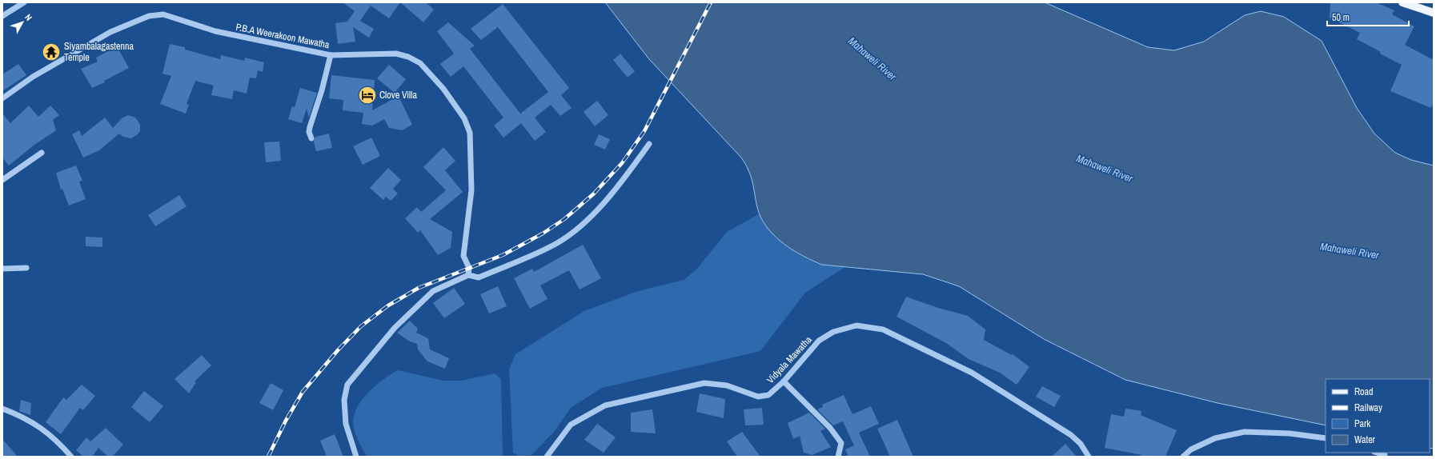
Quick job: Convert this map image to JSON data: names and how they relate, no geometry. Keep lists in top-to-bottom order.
{
  "streets": {
    "street": ["P.B.A Weerakoon Mawatha", "Vidyala Mawatha"]
  },
  "water": ["Mahaweli River"],
  "places": {
    "temple": ["Siyambalagastenna Temple"],
    "hotel": ["Clove Villa"]
  },
  "legend": [
    "Road",
    "Railway",
    "Park",
    "Water"
  ],
  "scale_bar": "50 m",
  "north": "top right"
}
